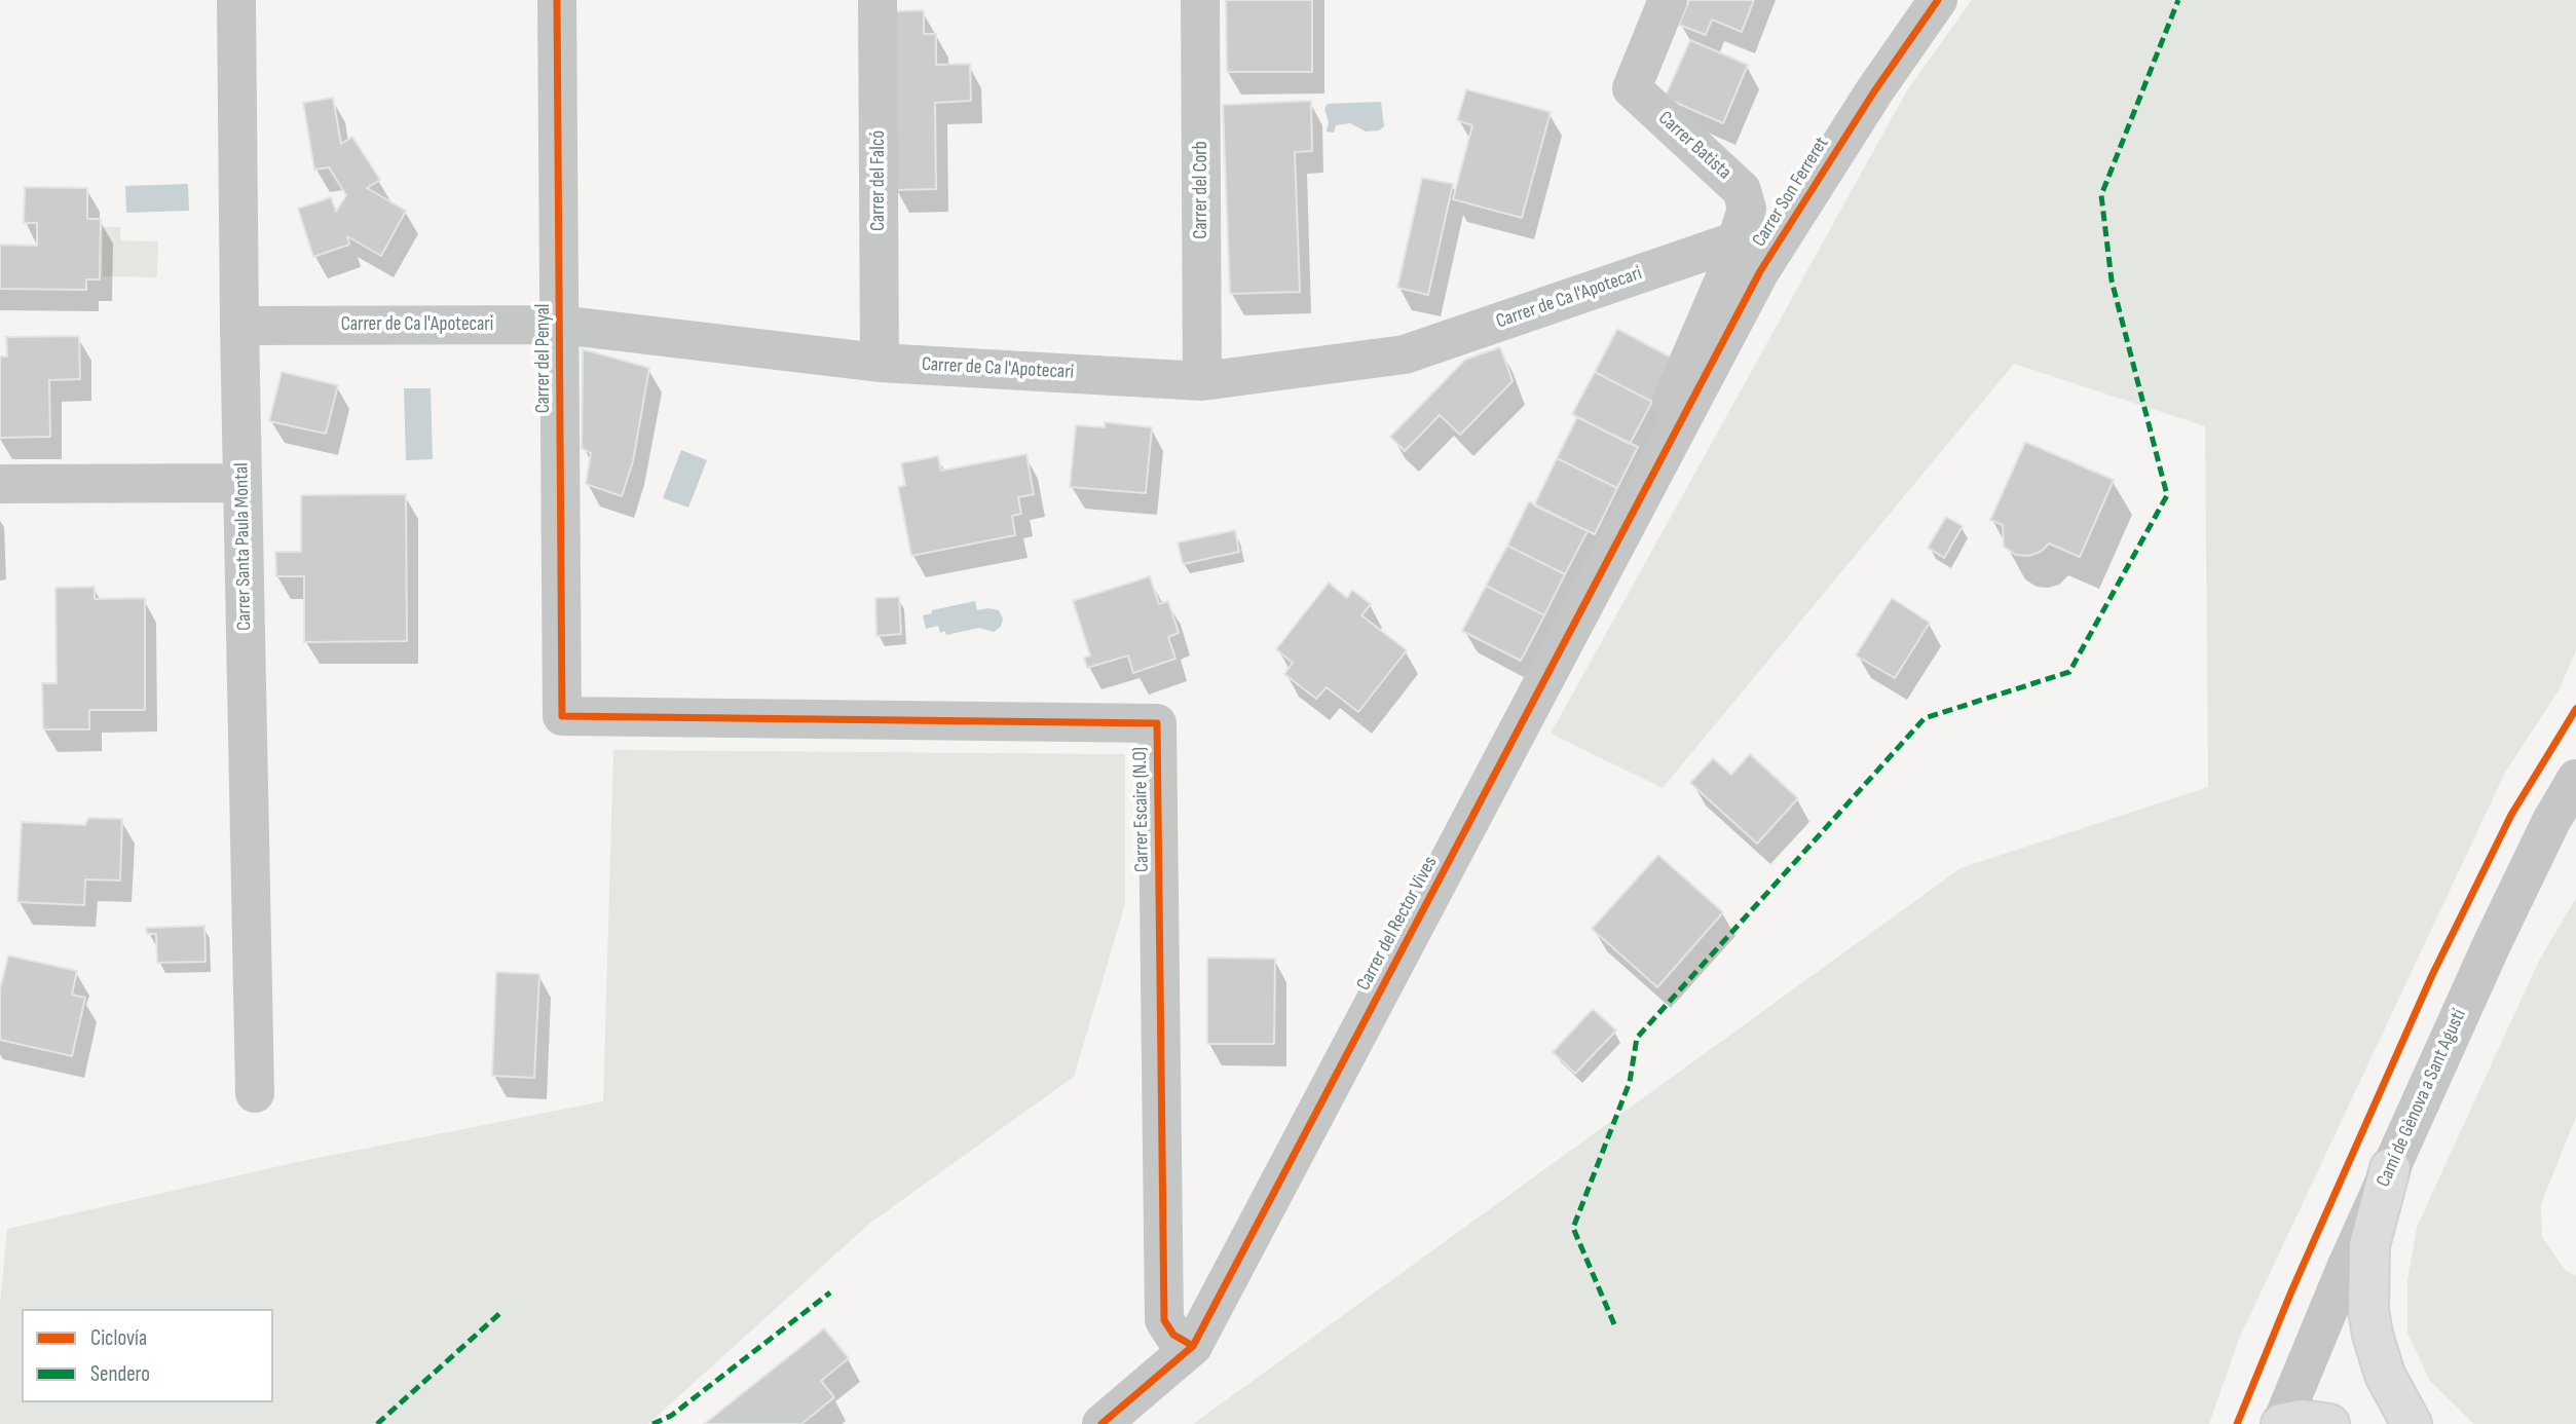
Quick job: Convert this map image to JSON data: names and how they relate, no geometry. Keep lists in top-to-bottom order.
{
  "streets": {
    "street": [
      "Carrer Batista",
      "Carrer del Falcó",
      "Carrer del Corb",
      "Carrer Son Ferreret",
      "Carrer de Ca l'Apotecari",
      "Carrer del Penyal",
      "Carrer Santa Paula Montal",
      "Carrer Escaire (N.O)",
      "Carrer del Rector Vives",
      "Camí de Gènova a Sant Agustí"
    ]
  },
  "crossings": [
    ["Carrer Batista", "Carrer Son Ferreret"],
    ["Carrer Batista", "Carrer de Ca l'Apotecari"],
    ["Carrer Batista", "Carrer del Rector Vives"],
    ["Carrer del Falcó", "Carrer de Ca l'Apotecari"],
    ["Carrer del Corb", "Carrer de Ca l'Apotecari"],
    ["Carrer Son Ferreret", "Carrer del Rector Vives"],
    ["Carrer de Ca l'Apotecari", "Carrer del Penyal"],
    ["Carrer de Ca l'Apotecari", "Carrer Santa Paula Montal"],
    ["Carrer del Penyal", "Carrer Escaire (N.O)"],
    ["Carrer Escaire (N.O)", "Carrer del Rector Vives"]
  ],
  "legend": ["Ciclovía", "Sendero"]
}
